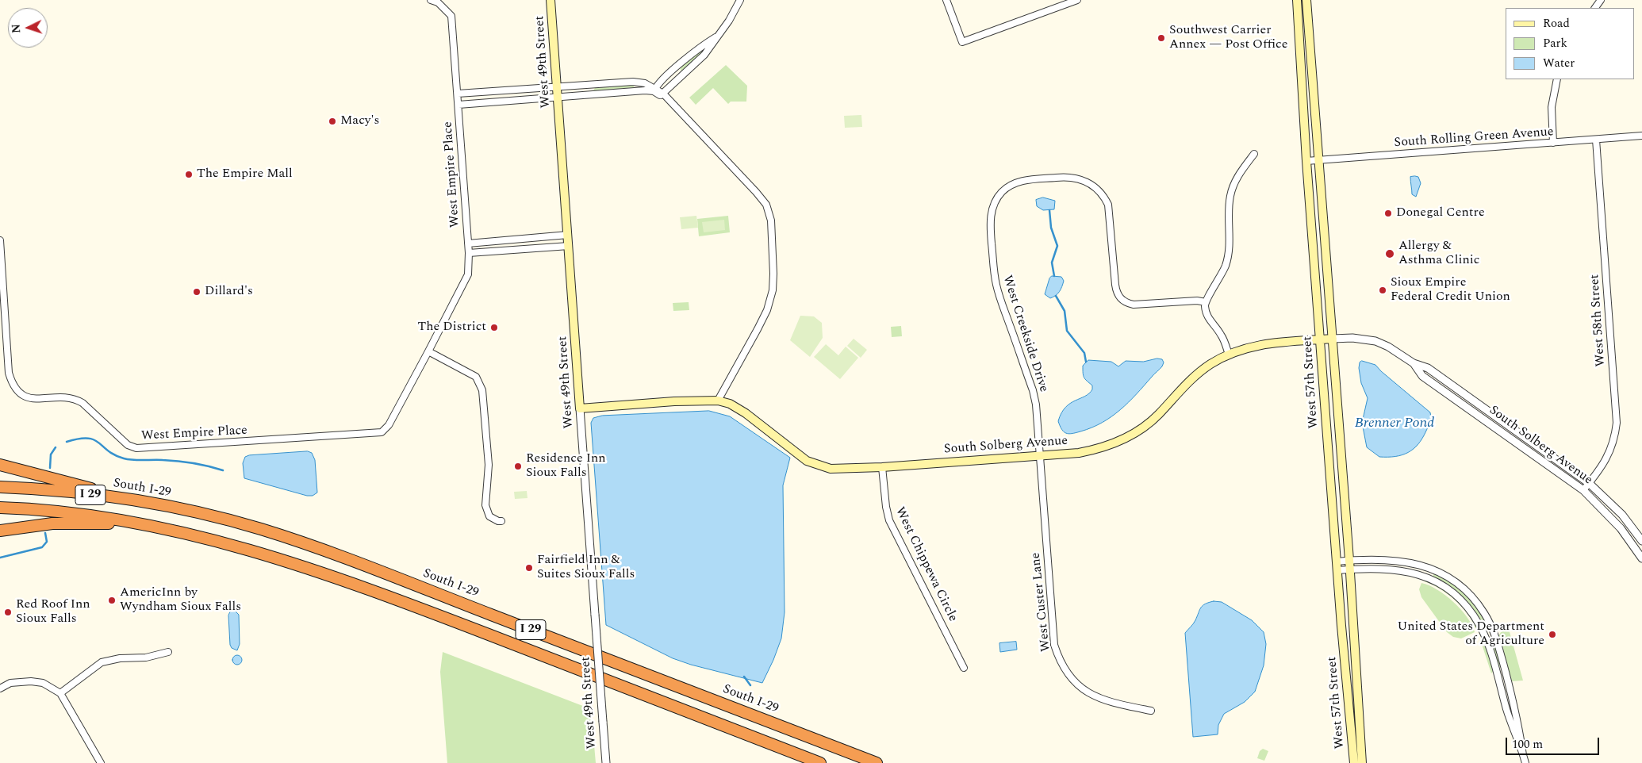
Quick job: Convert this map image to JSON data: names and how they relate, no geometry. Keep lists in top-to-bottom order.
{
  "streets": {
    "highway": ["South I-29", "I 29"],
    "main road": ["West 49th Street", "West 57th Street", "South Solberg Avenue"],
    "street": [
      "South Rolling Green Avenue",
      "West Empire Place",
      "West 58th Street",
      "West Creekside Drive",
      "West Chippewa Circle",
      "West Custer Lane"
    ]
  },
  "crossings": [
    ["West 49th Street", "West Empire Place"],
    ["West 49th Street", "South Solberg Avenue"],
    ["South Rolling Green Avenue", "West 58th Street"],
    ["South Rolling Green Avenue", "West 57th Street"],
    ["West 58th Street", "South Solberg Avenue"],
    ["West Creekside Drive", "South Solberg Avenue"],
    ["West Creekside Drive", "West Custer Lane"],
    ["West 57th Street", "South Solberg Avenue"],
    ["South Solberg Avenue", "West Chippewa Circle"],
    ["South Solberg Avenue", "West Custer Lane"]
  ],
  "water": ["Brenner Pond"],
  "places": [
    "Southwest Carrier Annex — Post Office",
    "Macy's",
    "The Empire Mall",
    "Donegal Centre",
    "Allergy & Asthma Clinic",
    "Sioux Empire Federal Credit Union",
    "Dillard's",
    "The District",
    "Residence Inn Sioux Falls",
    "Fairfield Inn & Suites Sioux Falls",
    "AmericInn by Wyndham Sioux Falls",
    "Red Roof Inn Sioux Falls",
    "United States Department of Agriculture"
  ],
  "legend": ["Road", "Park", "Water"],
  "scale_bar": "100 m",
  "north": "left"
}
